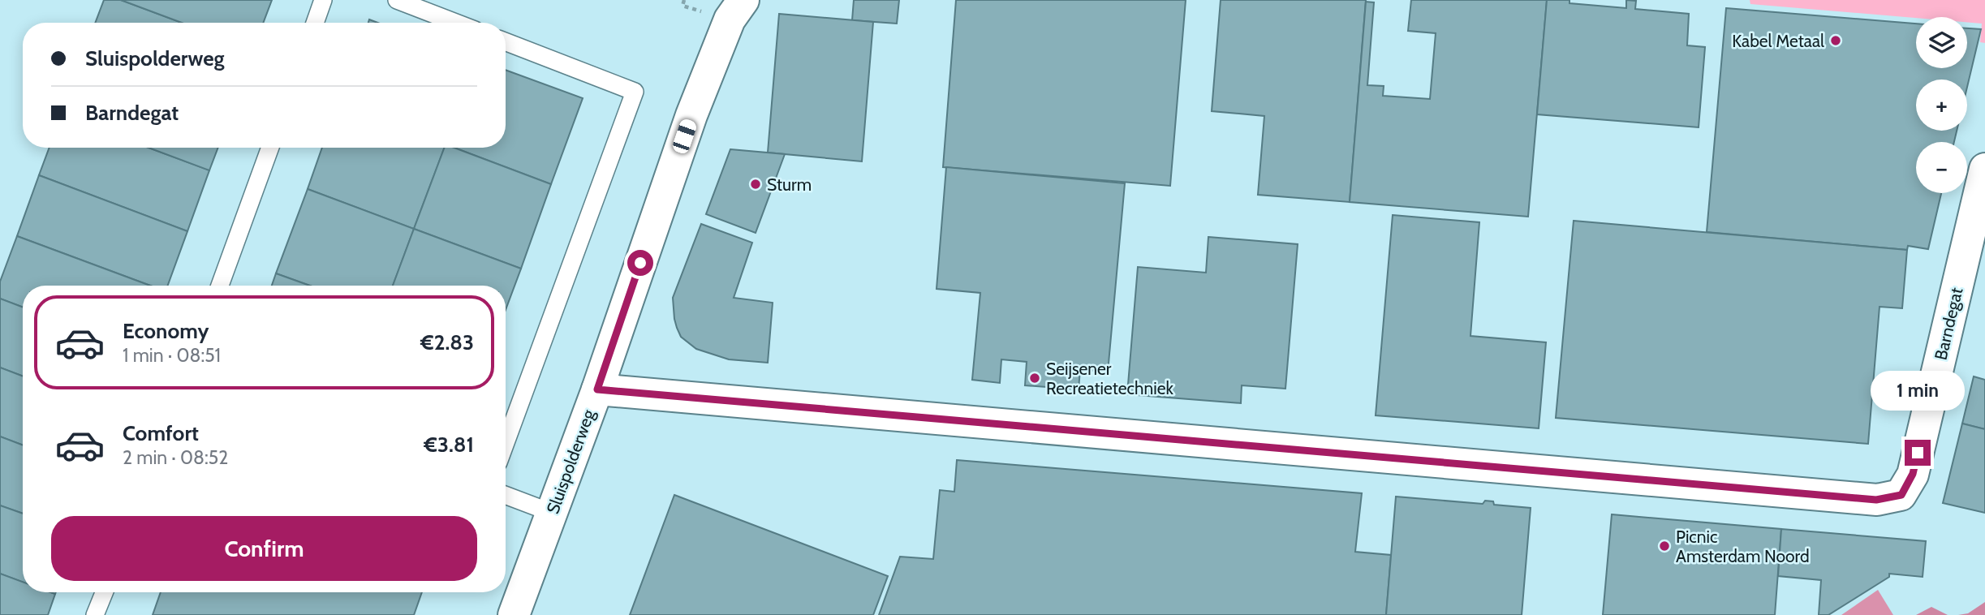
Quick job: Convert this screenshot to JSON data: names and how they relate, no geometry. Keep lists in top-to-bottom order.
{
  "streets": {
    "street": ["Barndegat", "Sluispolderweg"]
  },
  "crossings": [
    ["Barndegat", "Sluispolderweg"]
  ],
  "places": [
    "Kabel Metaal",
    "Sturm",
    "Seijsener Recreatietechniek",
    "Picnic Amsterdam Noord"
  ],
  "page": {
    "map_buttons": ["+", "−"],
    "banner": ["Sluispolderweg", "Barndegat"],
    "list": [
      {
        "name": "Economy",
        "note": "1 min · 08:51",
        "value": "€2.83"
      },
      {
        "name": "Comfort",
        "note": "2 min · 08:52",
        "value": "€3.81"
      }
    ],
    "bubble": "1 min",
    "buttons": "Confirm"
  }
}
